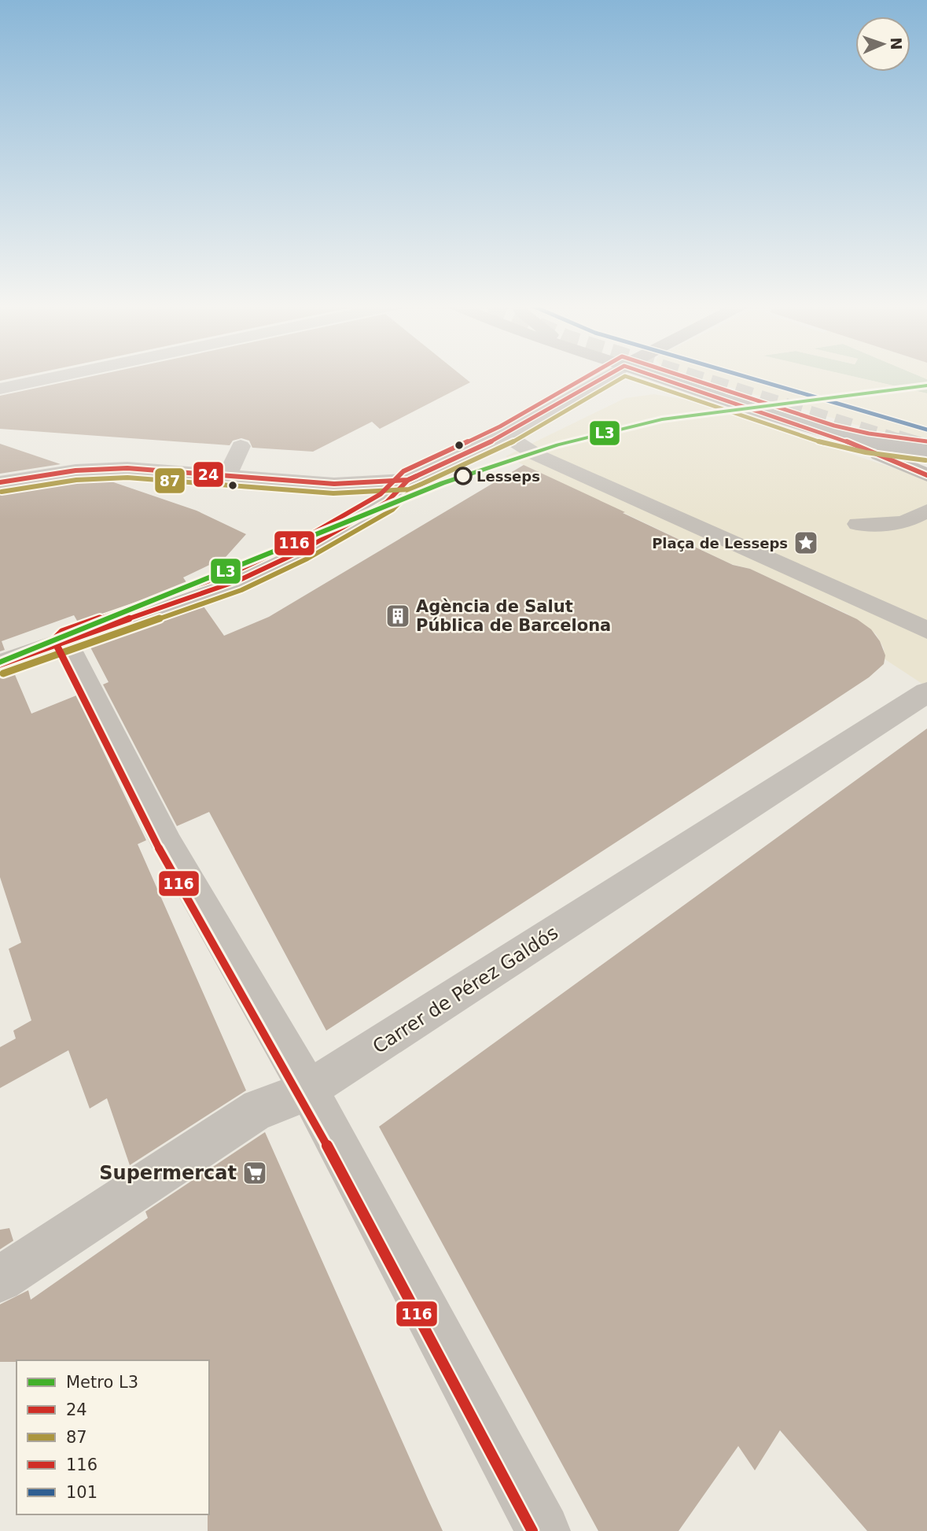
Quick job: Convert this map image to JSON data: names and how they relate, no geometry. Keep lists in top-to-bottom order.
{
  "streets": {
    "street": ["Carrer de Pérez Galdós"]
  },
  "places": {
    "other": ["Lesseps"],
    "place": ["Plaça de Lesseps"],
    "building": ["Agència de Salut Pública de Barcelona"],
    "supermarket": ["Supermercat"]
  },
  "lines": [
    "transit line 24",
    "transit line 116",
    "transit line 101",
    "transit line 87",
    "metro line L3"
  ],
  "legend": [
    "Metro L3",
    "24",
    "87",
    "116",
    "101"
  ],
  "north": "right"
}
